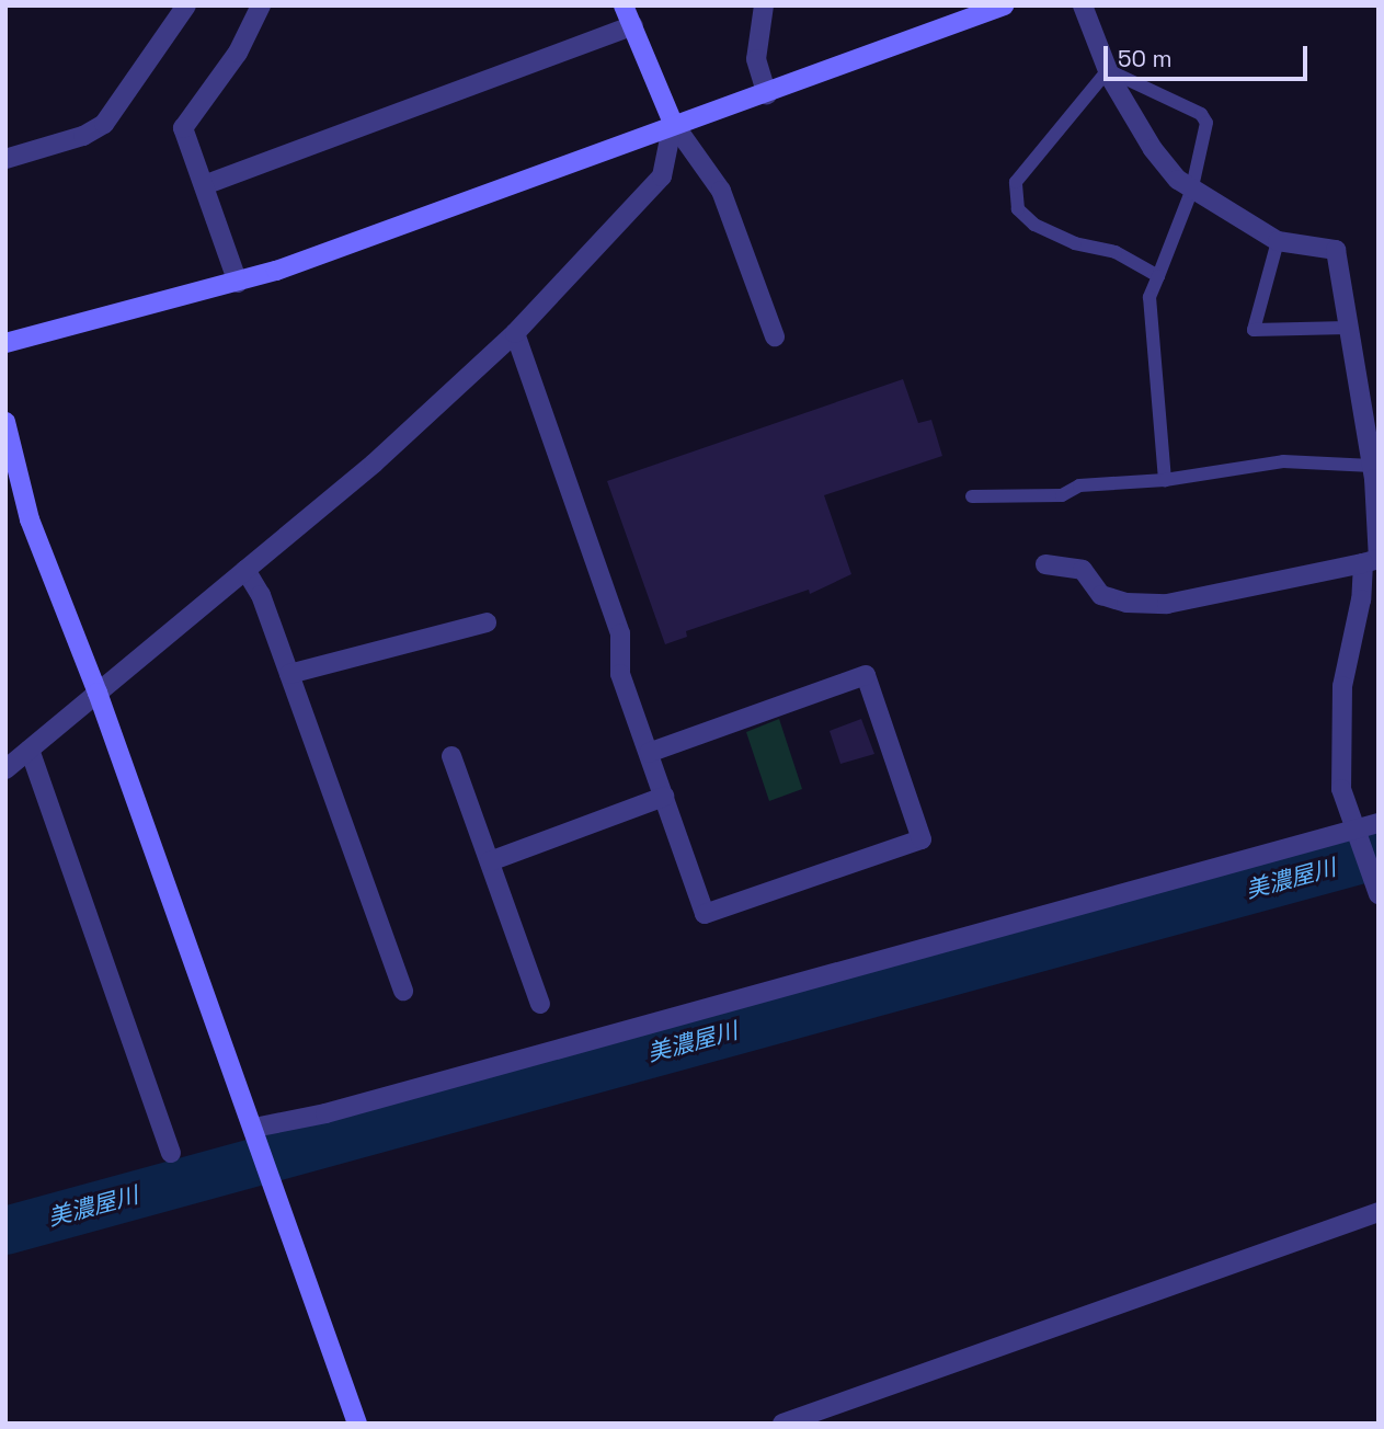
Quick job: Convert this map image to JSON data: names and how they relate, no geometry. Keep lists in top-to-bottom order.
{
  "water": ["美濃屋川"],
  "scale_bar": "50 m"
}
